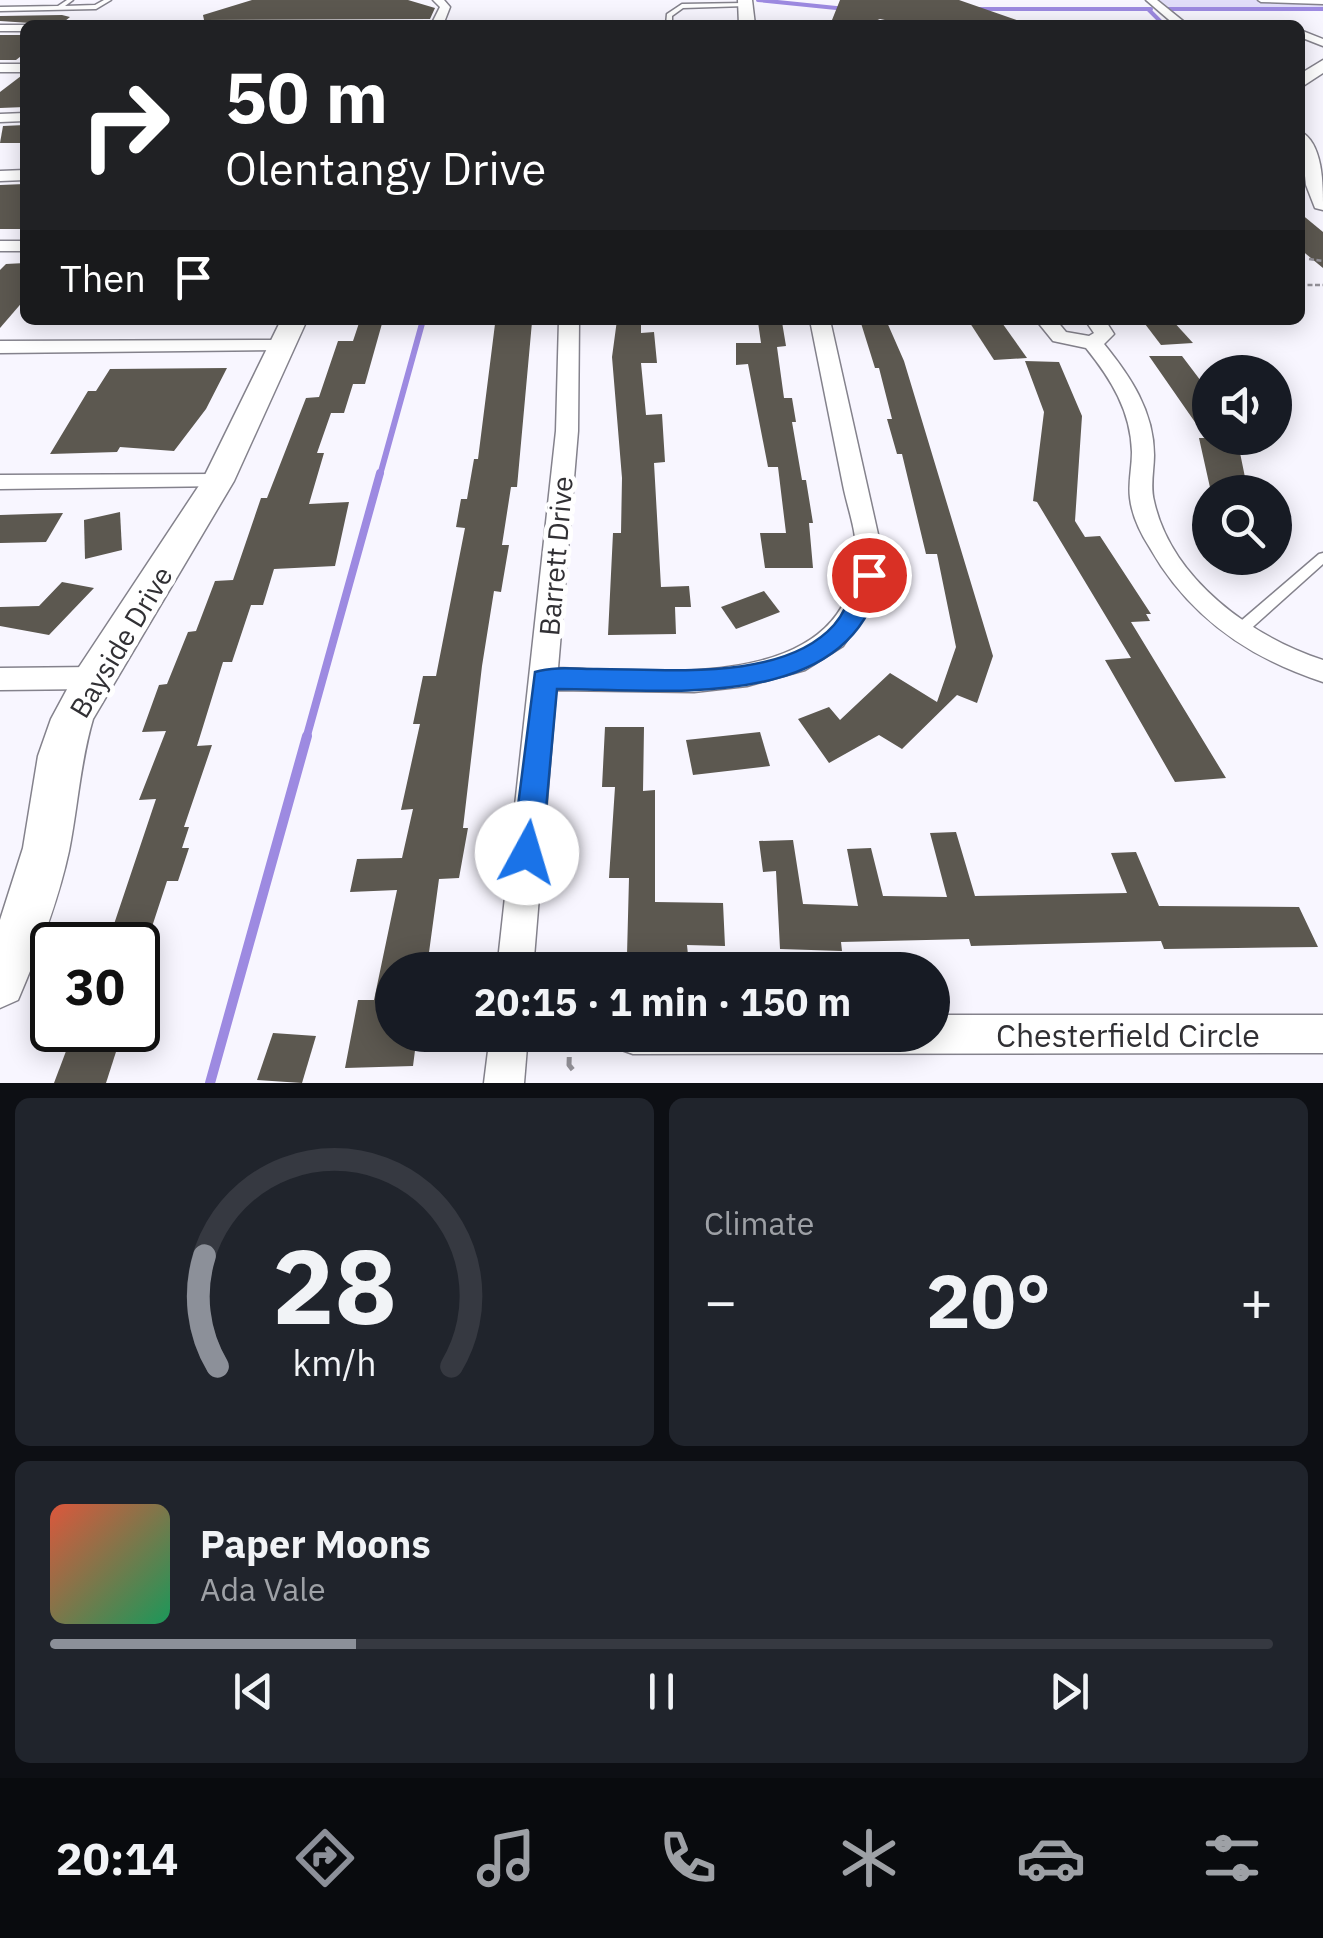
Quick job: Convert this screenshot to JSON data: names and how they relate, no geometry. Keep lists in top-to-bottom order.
{
  "streets": {
    "street": ["Barrett Drive", "Bayside Drive", "Chesterfield Circle"]
  },
  "page": {
    "turn": ["50 m", "Olentangy Drive"],
    "then": "Then",
    "limit": "30",
    "trip": "20:15 · 1 min · 150 m",
    "tile": "Climate",
    "heat": ["−", "20°", "+"],
    "song": ["Paper Moons", "Ada Vale"],
    "tabs": "20:14",
    "gauge": ["28", "km/h"]
  }
}
